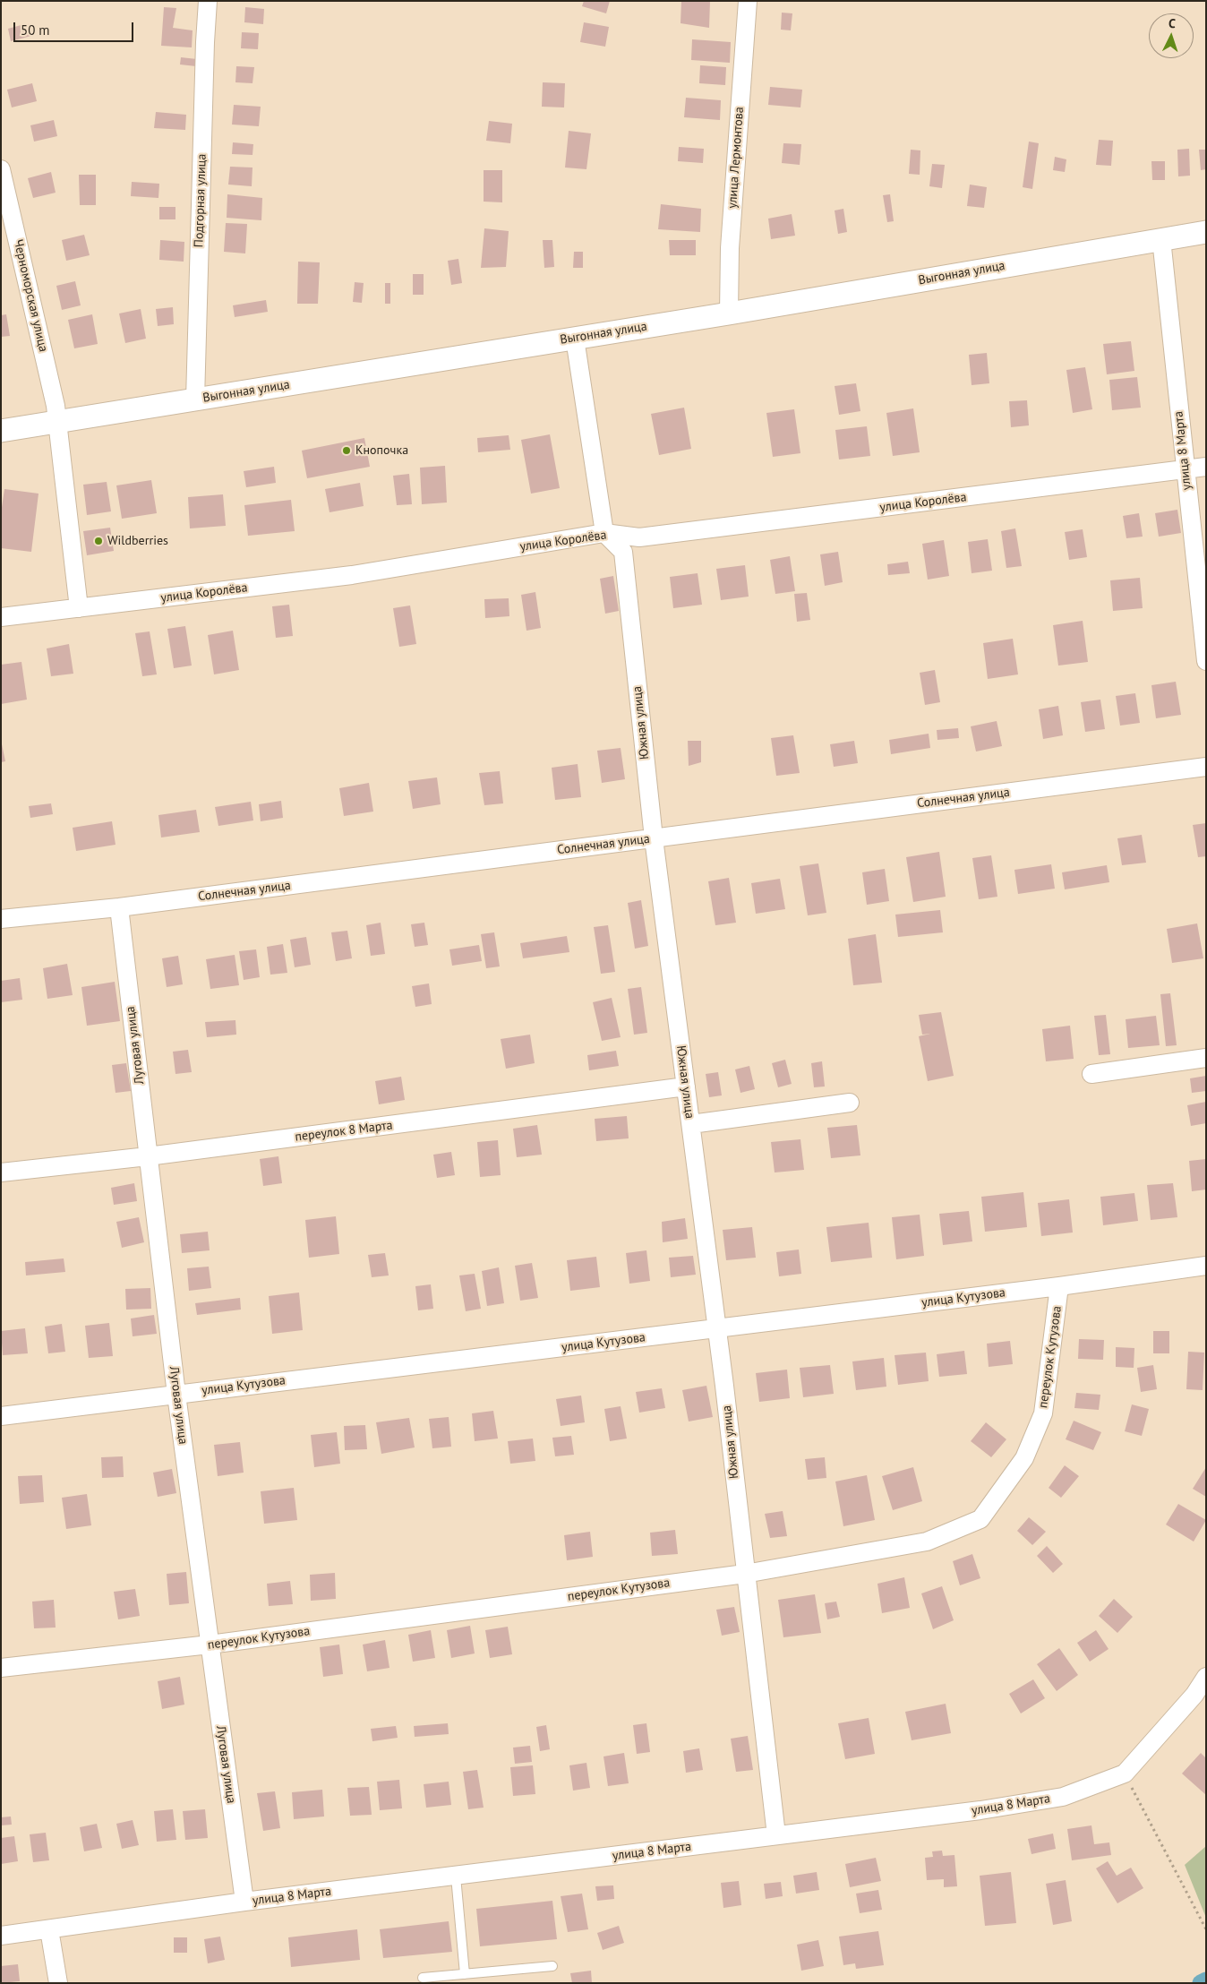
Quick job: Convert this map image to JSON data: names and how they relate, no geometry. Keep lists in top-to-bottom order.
{
  "streets": {
    "street": [
      "улица Лермонтова",
      "Подгорная улица",
      "Выгонная улица",
      "Черноморская улица",
      "улица 8 Марта",
      "улица Королёва",
      "Южная улица",
      "Солнечная улица",
      "Луговая улица",
      "переулок 8 Марта",
      "улица Кутузова",
      "переулок Кутузова"
    ]
  },
  "crossings": [
    ["улица Лермонтова", "Выгонная улица"],
    ["Подгорная улица", "Выгонная улица"],
    ["Выгонная улица", "Черноморская улица"],
    ["Выгонная улица", "улица 8 Марта"],
    ["Черноморская улица", "улица Королёва"],
    ["улица 8 Марта", "улица Королёва"],
    ["улица 8 Марта", "Южная улица"],
    ["улица 8 Марта", "Луговая улица"],
    ["улица Королёва", "Южная улица"],
    ["Южная улица", "Солнечная улица"],
    ["Южная улица", "переулок 8 Марта"],
    ["Южная улица", "улица Кутузова"],
    ["Южная улица", "переулок Кутузова"],
    ["Солнечная улица", "Луговая улица"],
    ["Луговая улица", "переулок 8 Марта"],
    ["Луговая улица", "улица Кутузова"],
    ["Луговая улица", "переулок Кутузова"],
    ["улица Кутузова", "переулок Кутузова"]
  ],
  "places": ["Кнопочка", "Wildberries"],
  "scale_bar": "50 m",
  "north": "top"
}
